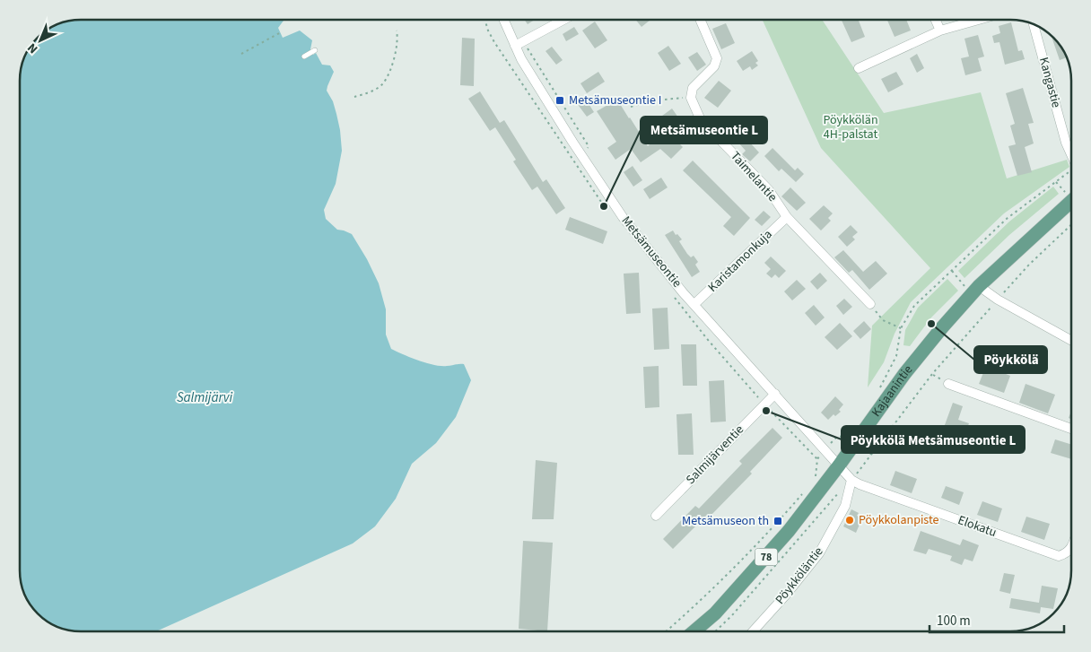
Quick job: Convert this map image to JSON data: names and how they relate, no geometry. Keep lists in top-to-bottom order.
{
  "streets": {
    "main road": ["Kajaanintie", "78"],
    "street": [
      "Kangastie",
      "Taimelantie",
      "Metsämuseontie",
      "Karistamonkuja",
      "Salmijärventie",
      "Elokatu",
      "Pöykköläntie"
    ]
  },
  "crossings": [
    ["Taimelantie", "Karistamonkuja"],
    ["Metsämuseontie", "Karistamonkuja"],
    ["Metsämuseontie", "Kajaanintie"],
    ["Metsämuseontie", "Salmijärventie"],
    ["Metsämuseontie", "Elokatu"],
    ["Kajaanintie", "Elokatu"],
    ["Elokatu", "Pöykköläntie"]
  ],
  "water": ["Salmijärvi"],
  "parks": ["Pöykkölän 4H-palstat"],
  "places": {
    "transit": ["Metsämuseontie I", "Metsämuseon th"],
    "other": [
      "Metsämuseontie L",
      "Pöykkölä",
      "Pöykkölä Metsämuseontie L",
      "Pöykkolanpiste"
    ]
  },
  "scale_bar": "100 m",
  "north": "bottom left"
}
